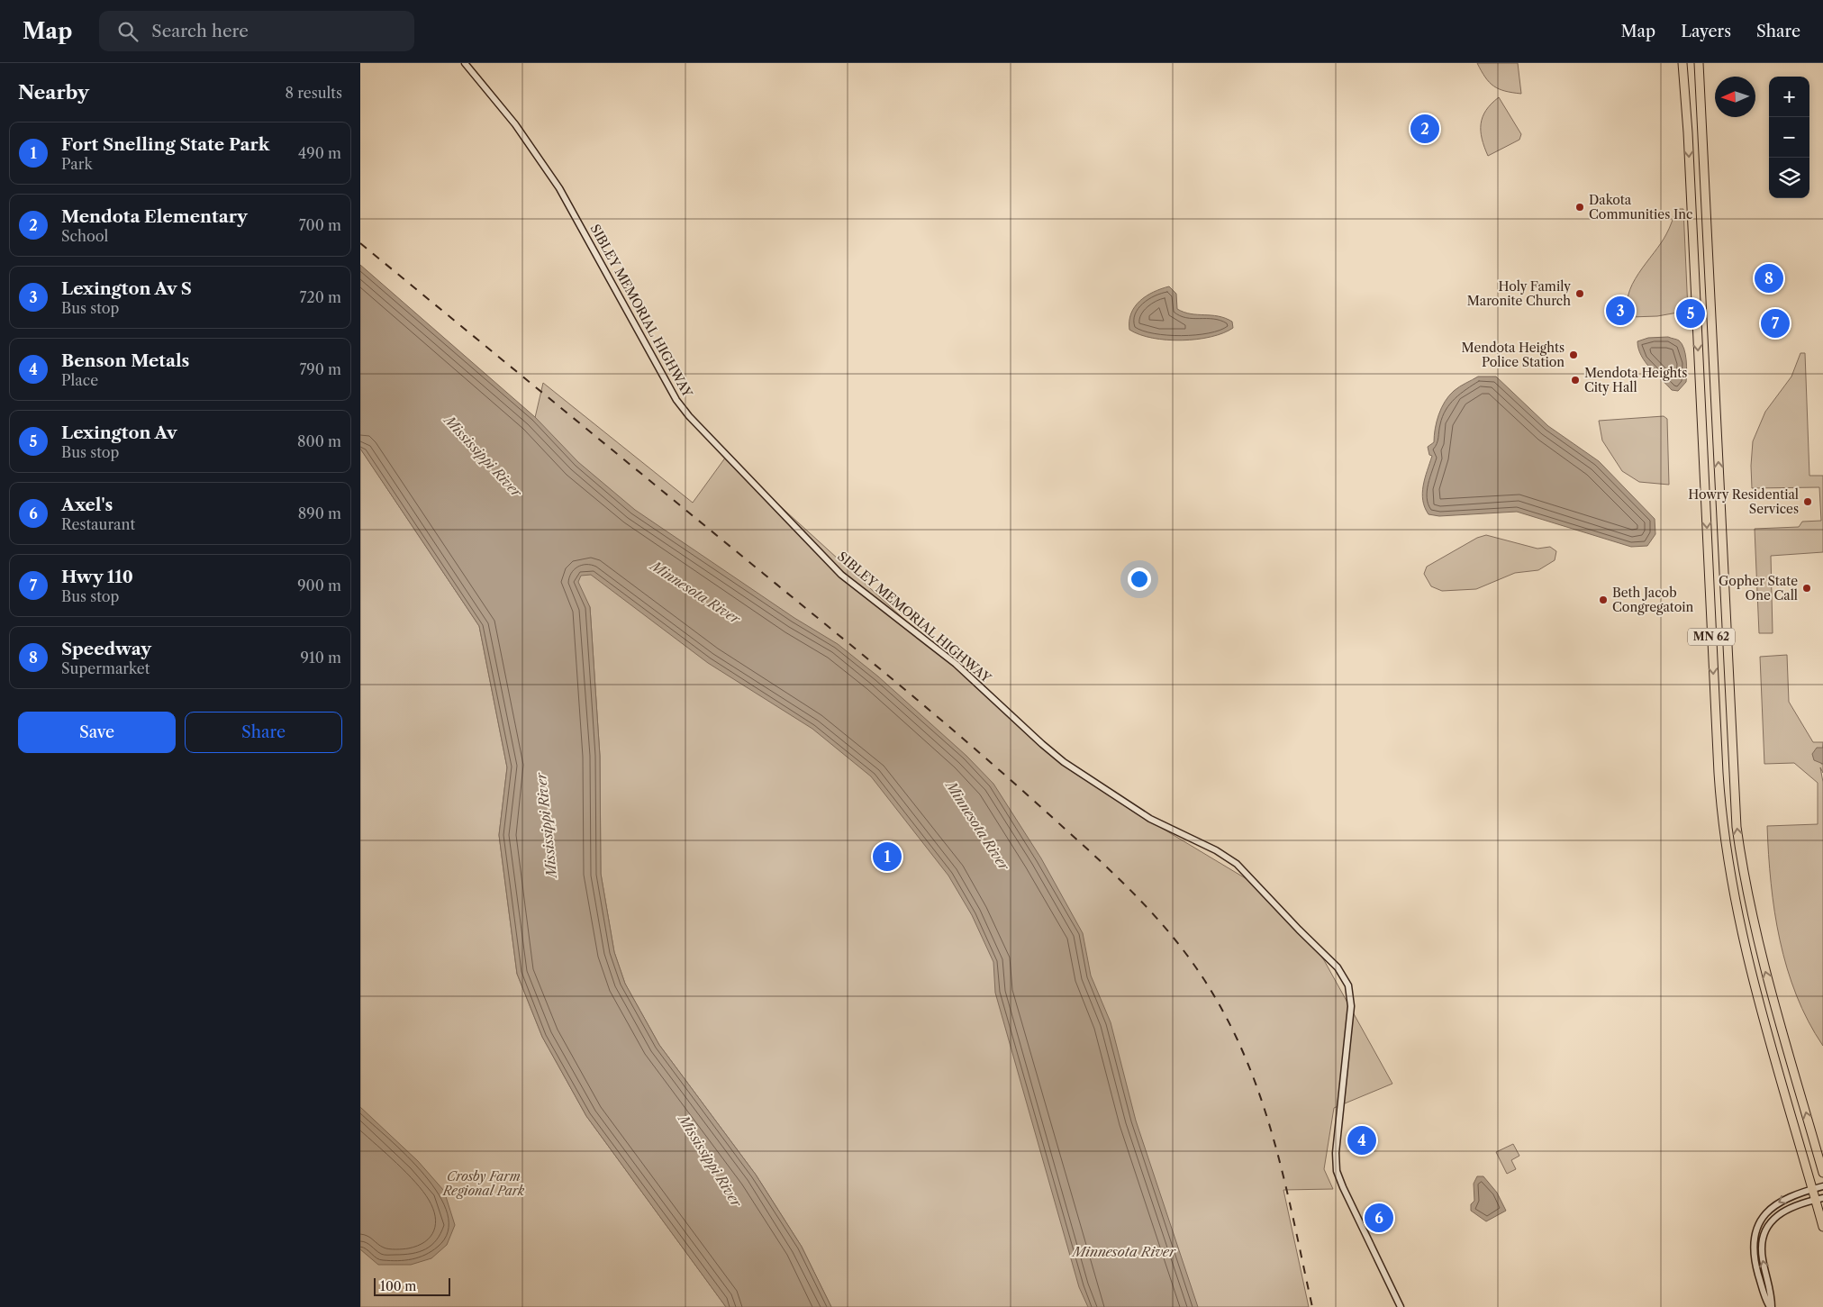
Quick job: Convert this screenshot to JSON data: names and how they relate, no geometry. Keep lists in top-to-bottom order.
{
  "streets": {
    "highway": ["MN 62"],
    "main road": ["SIBLEY MEMORIAL HIGHWAY"]
  },
  "water": ["Mississippi River", "Minnesota River"],
  "parks": ["Crosby Farm Regional Park"],
  "places": [
    "Dakota Communities Inc",
    "Holy Family Maronite Church",
    "Mendota Heights Police Station",
    "Mendota Heights City Hall",
    "Howry Residential Services",
    "Gopher State One Call",
    "Beth Jacob Congregatoin"
  ],
  "scale_bar": "100 m",
  "north": "left",
  "page": {
    "header": "Map",
    "search": "Search here",
    "nav": ["Map", "Layers", "Share"],
    "heading": ["Nearby", "8 results"],
    "map_buttons": ["+", "−"],
    "pins": [
      "2",
      "8",
      "3",
      "5",
      "7",
      "1",
      "4",
      "6"
    ],
    "list": [
      {
        "mark": "1",
        "name": "Fort Snelling State Park",
        "note": "Park",
        "value": "490 m"
      },
      {
        "mark": "2",
        "name": "Mendota Elementary",
        "note": "School",
        "value": "700 m"
      },
      {
        "mark": "3",
        "name": "Lexington Av S",
        "note": "Bus stop",
        "value": "720 m"
      },
      {
        "mark": "4",
        "name": "Benson Metals",
        "note": "Place",
        "value": "790 m"
      },
      {
        "mark": "5",
        "name": "Lexington Av",
        "note": "Bus stop",
        "value": "800 m"
      },
      {
        "mark": "6",
        "name": "Axel's",
        "note": "Restaurant",
        "value": "890 m"
      },
      {
        "mark": "7",
        "name": "Hwy 110",
        "note": "Bus stop",
        "value": "900 m"
      },
      {
        "mark": "8",
        "name": "Speedway",
        "note": "Supermarket",
        "value": "910 m"
      }
    ],
    "buttons": ["Save", "Share"],
    "scale": "100 m"
  }
}
